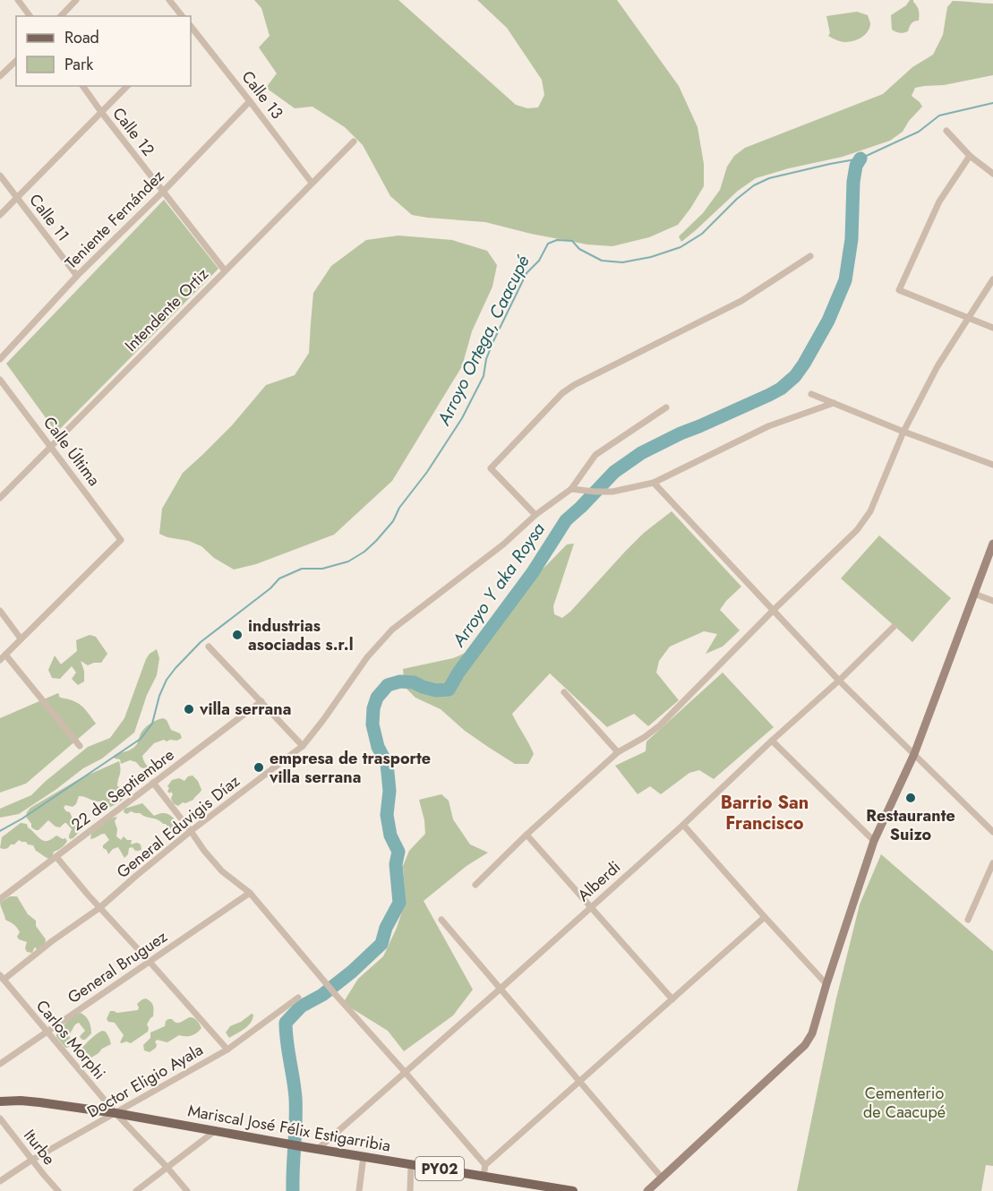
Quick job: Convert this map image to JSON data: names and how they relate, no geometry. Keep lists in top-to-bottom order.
{
  "streets": {
    "main road": ["Mariscal José Félix Estigarribia", "PY02"],
    "street": [
      "Calle 13",
      "Calle 12",
      "Calle 11",
      "Teniente Fernández",
      "Intendente Ortiz",
      "Calle Última",
      "22 de Septiembre",
      "General Eduvigis Díaz",
      "Alberdi",
      "General Bruguez",
      "Carlos Morphi",
      "Doctor Eligio Ayala",
      "Iturbe"
    ]
  },
  "crossings": [
    ["Calle 13", "Teniente Fernández"],
    ["Calle 13", "Intendente Ortiz"],
    ["Calle 12", "Teniente Fernández"],
    ["Calle 12", "Intendente Ortiz"],
    ["Calle 11", "Teniente Fernández"],
    ["Intendente Ortiz", "Calle Última"],
    ["General Eduvigis Díaz", "Carlos Morphi"],
    ["Alberdi", "Mariscal José Félix Estigarribia"],
    ["General Bruguez", "Carlos Morphi"],
    ["Carlos Morphi", "Doctor Eligio Ayala"],
    ["Carlos Morphi", "Mariscal José Félix Estigarribia"],
    ["Doctor Eligio Ayala", "Mariscal José Félix Estigarribia"],
    ["Doctor Eligio Ayala", "Iturbe"]
  ],
  "districts": ["Barrio San Francisco"],
  "water": ["Arroyo Ortega, Caacupé", "Arroyo Y aka Roysa"],
  "parks": ["Cementerio de Caacupé"],
  "places": [
    "industrias asociadas s.r.l",
    "villa serrana",
    "empresa de trasporte villa serrana",
    "Restaurante Suizo"
  ],
  "legend": ["Road", "Park"]
}
